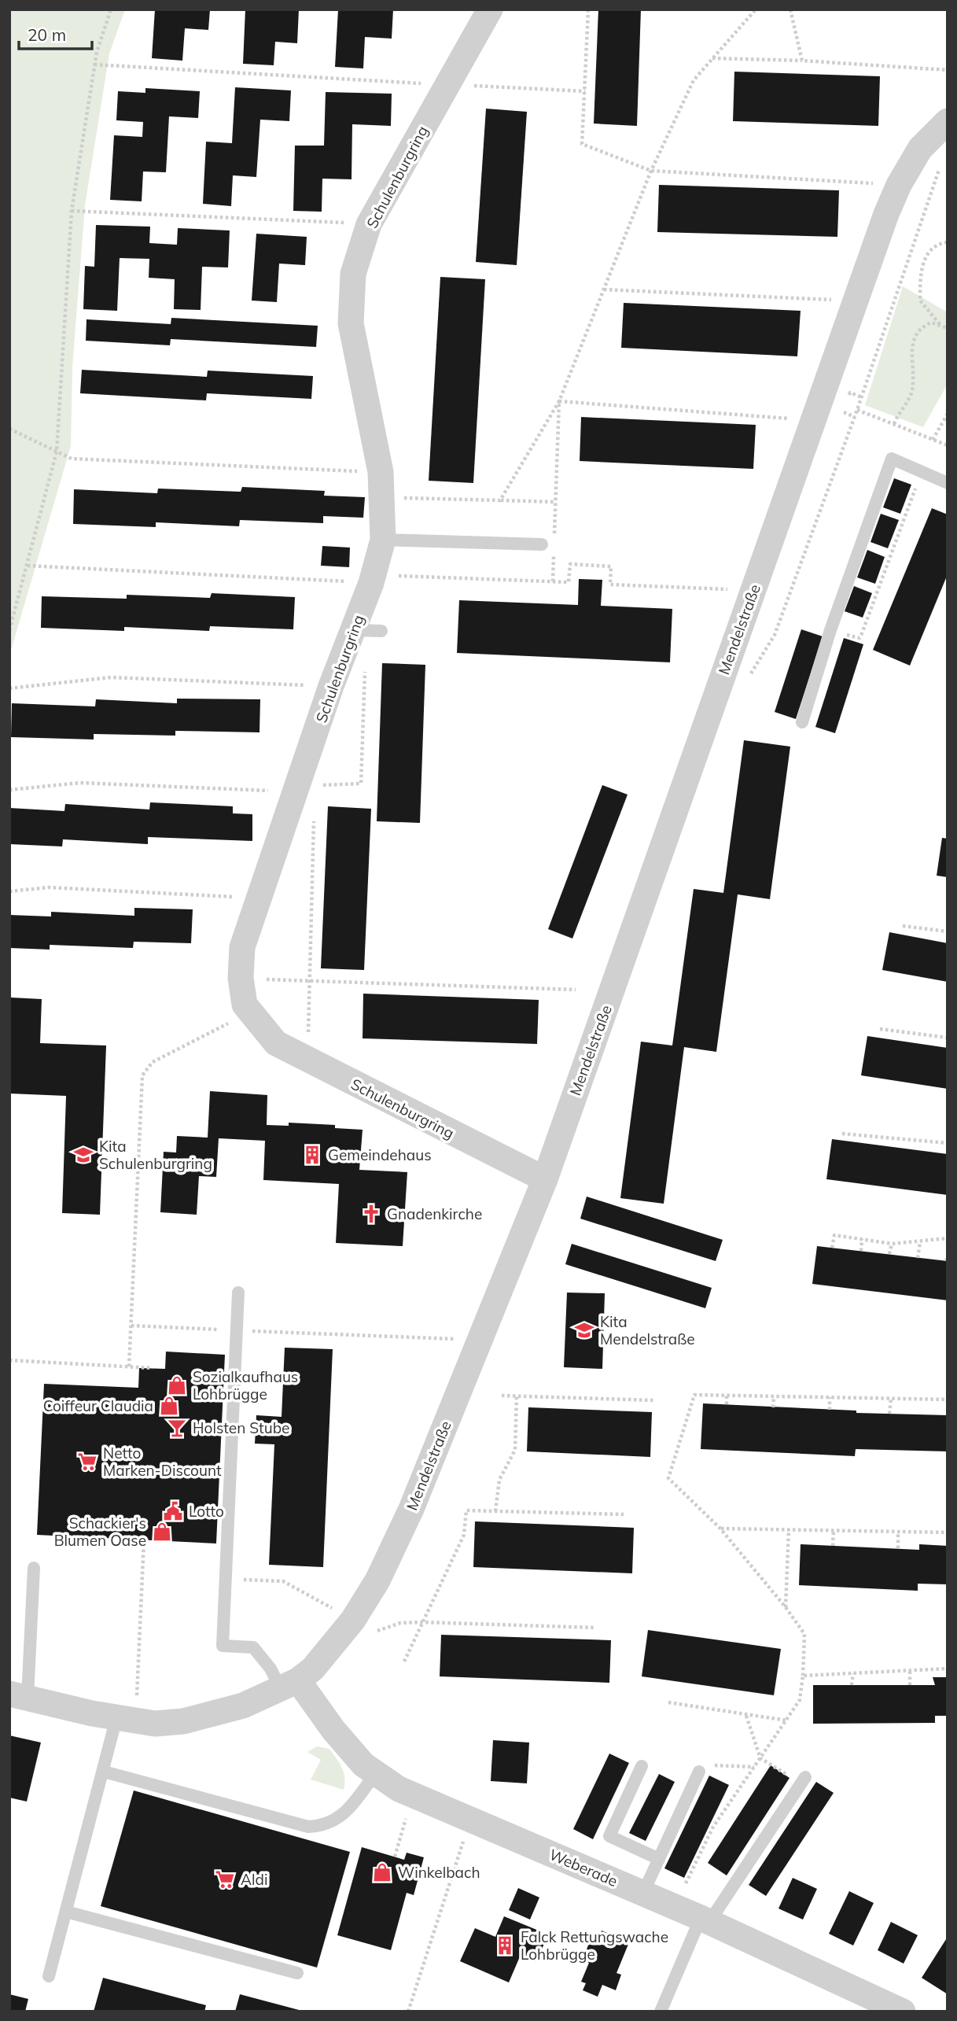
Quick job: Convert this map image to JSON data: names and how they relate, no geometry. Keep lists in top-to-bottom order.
{
  "streets": {
    "street": ["Schulenburgring", "Mendelstraße", "Weberade"]
  },
  "crossings": [
    ["Schulenburgring", "Mendelstraße"],
    ["Mendelstraße", "Weberade"]
  ],
  "places": {
    "school or university": ["Kita Schulenburgring", "Kita Mendelstraße"],
    "building": ["Gemeindehaus", "Falck Rettungswache Lohbrügge"],
    "church": ["Gnadenkirche"],
    "shop": [
      "Sozialkaufhaus Lohbrügge",
      "Coiffeur Claudia",
      "Schackier's Blumen Oase",
      "Winkelbach"
    ],
    "bar": ["Holsten Stube"],
    "supermarket": ["Netto Marken-Discount", "Aldi"],
    "public building": ["Lotto"]
  },
  "scale_bar": "20 m"
}
